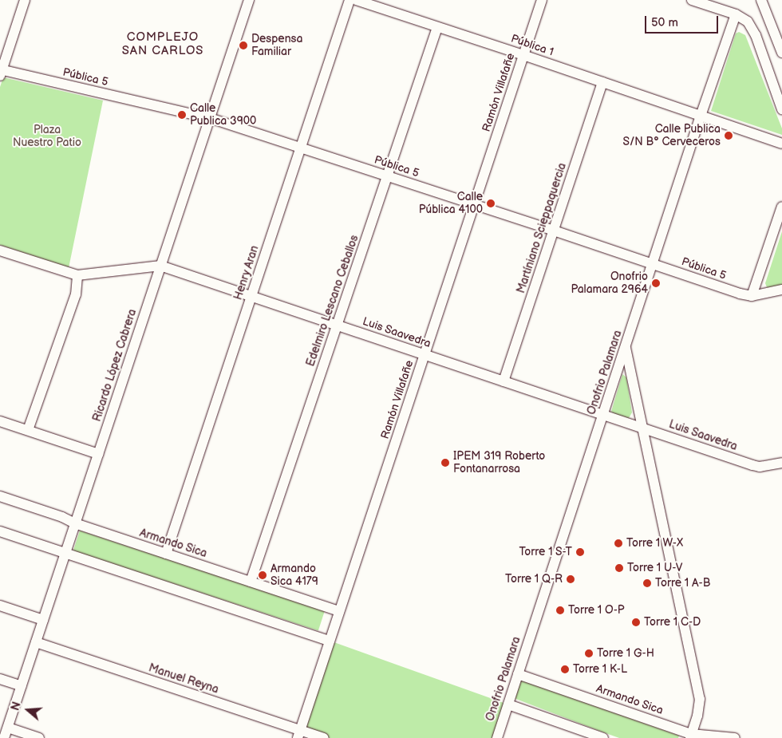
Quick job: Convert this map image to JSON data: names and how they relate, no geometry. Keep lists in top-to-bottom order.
{
  "streets": {
    "street": [
      "Pública 1",
      "Pública 5",
      "Ramón Villafañe",
      "Martíniano Scieppaquercia",
      "Henry Aran",
      "Edelmiro Lescano Ceballos",
      "Luis Saavedra",
      "Ricardo López Cabrera",
      "Onofrio Palamara",
      "Armando Sica",
      "Manuel Reyna"
    ]
  },
  "crossings": [
    ["Pública 1", "Ramón Villafañe"],
    ["Pública 1", "Martíniano Scieppaquercia"],
    ["Pública 1", "Edelmiro Lescano Ceballos"],
    ["Pública 1", "Onofrio Palamara"],
    ["Pública 5", "Ramón Villafañe"],
    ["Pública 5", "Martíniano Scieppaquercia"],
    ["Pública 5", "Henry Aran"],
    ["Pública 5", "Edelmiro Lescano Ceballos"],
    ["Pública 5", "Ricardo López Cabrera"],
    ["Pública 5", "Onofrio Palamara"],
    ["Ramón Villafañe", "Luis Saavedra"],
    ["Ramón Villafañe", "Armando Sica"],
    ["Ramón Villafañe", "Manuel Reyna"],
    ["Martíniano Scieppaquercia", "Luis Saavedra"],
    ["Henry Aran", "Luis Saavedra"],
    ["Henry Aran", "Armando Sica"],
    ["Edelmiro Lescano Ceballos", "Luis Saavedra"],
    ["Edelmiro Lescano Ceballos", "Armando Sica"],
    ["Luis Saavedra", "Ricardo López Cabrera"],
    ["Luis Saavedra", "Onofrio Palamara"],
    ["Ricardo López Cabrera", "Armando Sica"],
    ["Ricardo López Cabrera", "Manuel Reyna"],
    ["Onofrio Palamara", "Armando Sica"]
  ],
  "districts": ["COMPLEJO SAN CARLOS"],
  "parks": ["Plaza Nuestro Patio"],
  "places": [
    "Despensa Familiar",
    "Calle Publica 3900",
    "Calle Publica S/N B° Cerveceros",
    "Calle Pública 4100",
    "Onofrio Palamara 2964",
    "IPEM 319 Roberto Fontanarrosa",
    "Torre 1 W-X",
    "Torre 1 S-T",
    "Torre 1 U-V",
    "Armando Sica 4179",
    "Torre 1 Q-R",
    "Torre 1 A-B",
    "Torre 1 O-P",
    "Torre 1 C-D",
    "Torre 1 G-H",
    "Torre 1 K-L"
  ],
  "scale_bar": "50 m",
  "north": "left"
}
